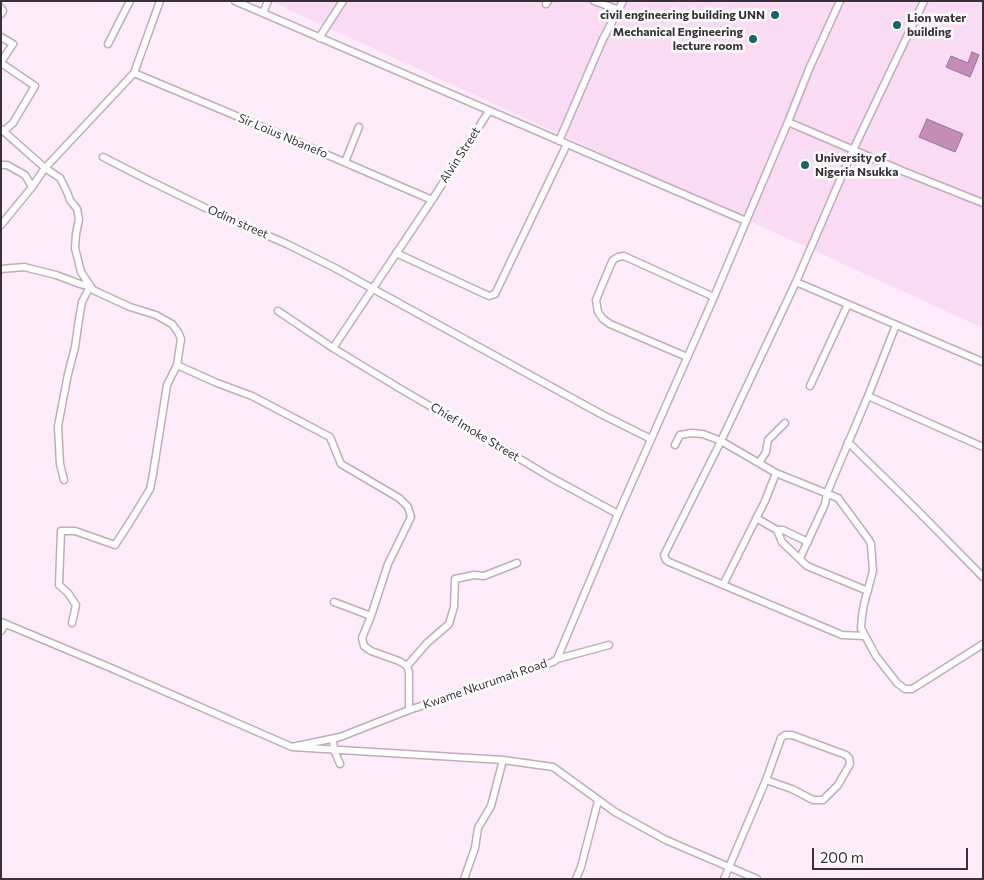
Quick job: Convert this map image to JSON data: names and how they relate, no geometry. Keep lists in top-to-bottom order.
{
  "streets": {
    "street": [
      "Sir Loius Nbanefo",
      "Alvin Street",
      "Odim street",
      "Chief Imoke Street",
      "Kwame Nkurumah Road"
    ]
  },
  "crossings": [
    ["Sir Loius Nbanefo", "Alvin Street"],
    ["Alvin Street", "Odim street"],
    ["Alvin Street", "Chief Imoke Street"],
    ["Odim street", "Kwame Nkurumah Road"],
    ["Chief Imoke Street", "Kwame Nkurumah Road"]
  ],
  "places": [
    "civil engineering building UNN",
    "Lion water building",
    "Mechanical Engineering lecture room",
    "University of Nigeria Nsukka"
  ],
  "scale_bar": "200 m"
}
